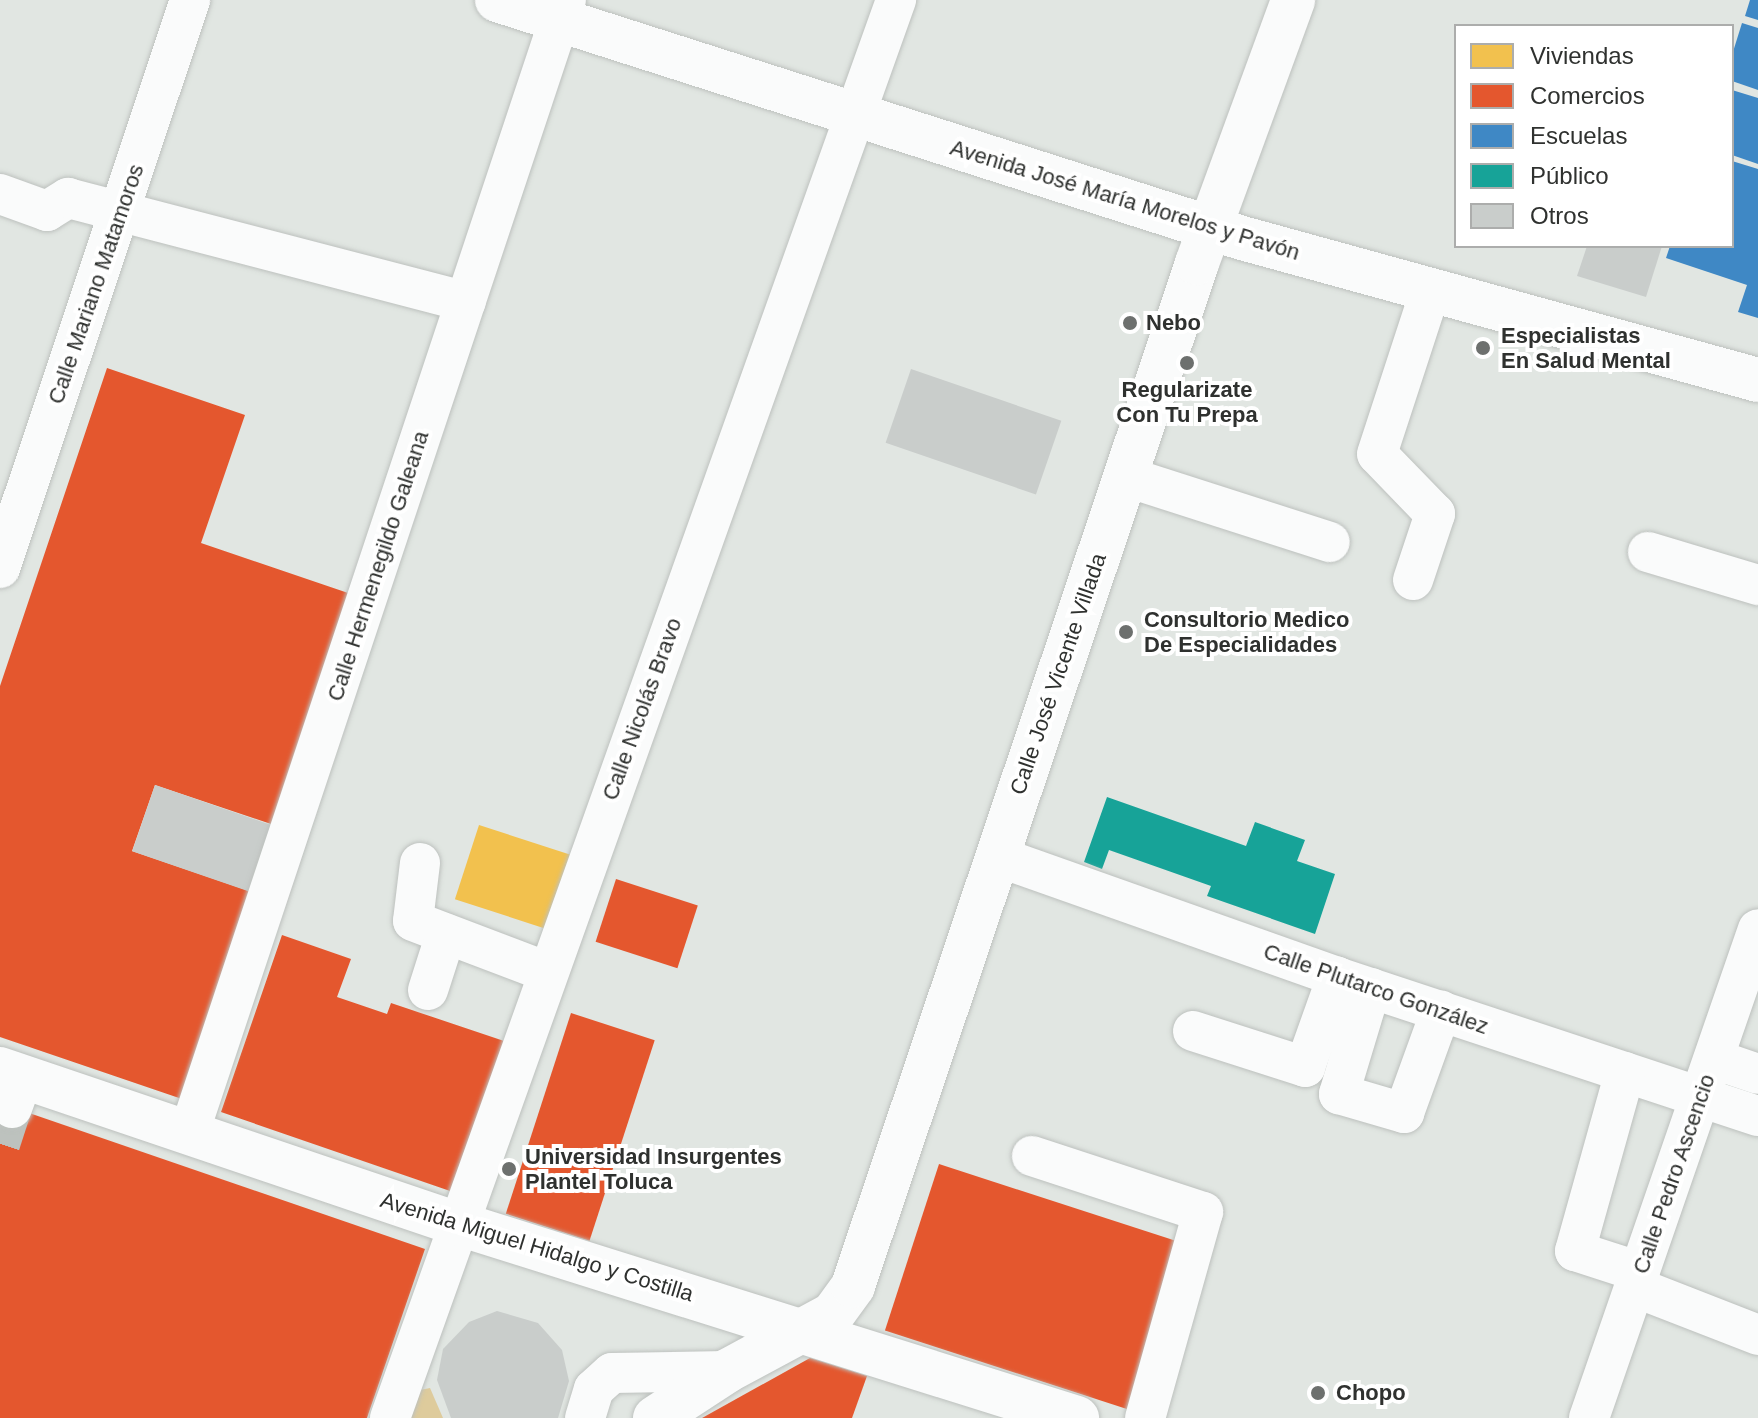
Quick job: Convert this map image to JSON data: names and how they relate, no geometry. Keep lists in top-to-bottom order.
{
  "streets": {
    "main road": ["Avenida José María Morelos y Pavón", "Calle José Vicente Villada", "Avenida Miguel Hidalgo y Costilla"],
    "street": [
      "Calle Mariano Matamoros",
      "Calle Hermenegildo Galeana",
      "Calle Nicolás Bravo",
      "Calle Plutarco González",
      "Calle Pedro Ascencio"
    ]
  },
  "crossings": [
    ["Avenida José María Morelos y Pavón", "Calle Hermenegildo Galeana"],
    ["Avenida José María Morelos y Pavón", "Calle José Vicente Villada"],
    ["Avenida José María Morelos y Pavón", "Calle Nicolás Bravo"],
    ["Calle Hermenegildo Galeana", "Avenida Miguel Hidalgo y Costilla"],
    ["Calle José Vicente Villada", "Calle Plutarco González"],
    ["Calle José Vicente Villada", "Avenida Miguel Hidalgo y Costilla"],
    ["Calle Nicolás Bravo", "Avenida Miguel Hidalgo y Costilla"],
    ["Calle Plutarco González", "Calle Pedro Ascencio"]
  ],
  "places": [
    "Nebo",
    "Especialistas En Salud Mental",
    "Regularizate Con Tu Prepa",
    "Consultorio Medico De Especialidades",
    "Universidad Insurgentes Plantel Toluca",
    "Chopo"
  ],
  "legend": [
    "Viviendas",
    "Comercios",
    "Escuelas",
    "Público",
    "Otros"
  ]
}
